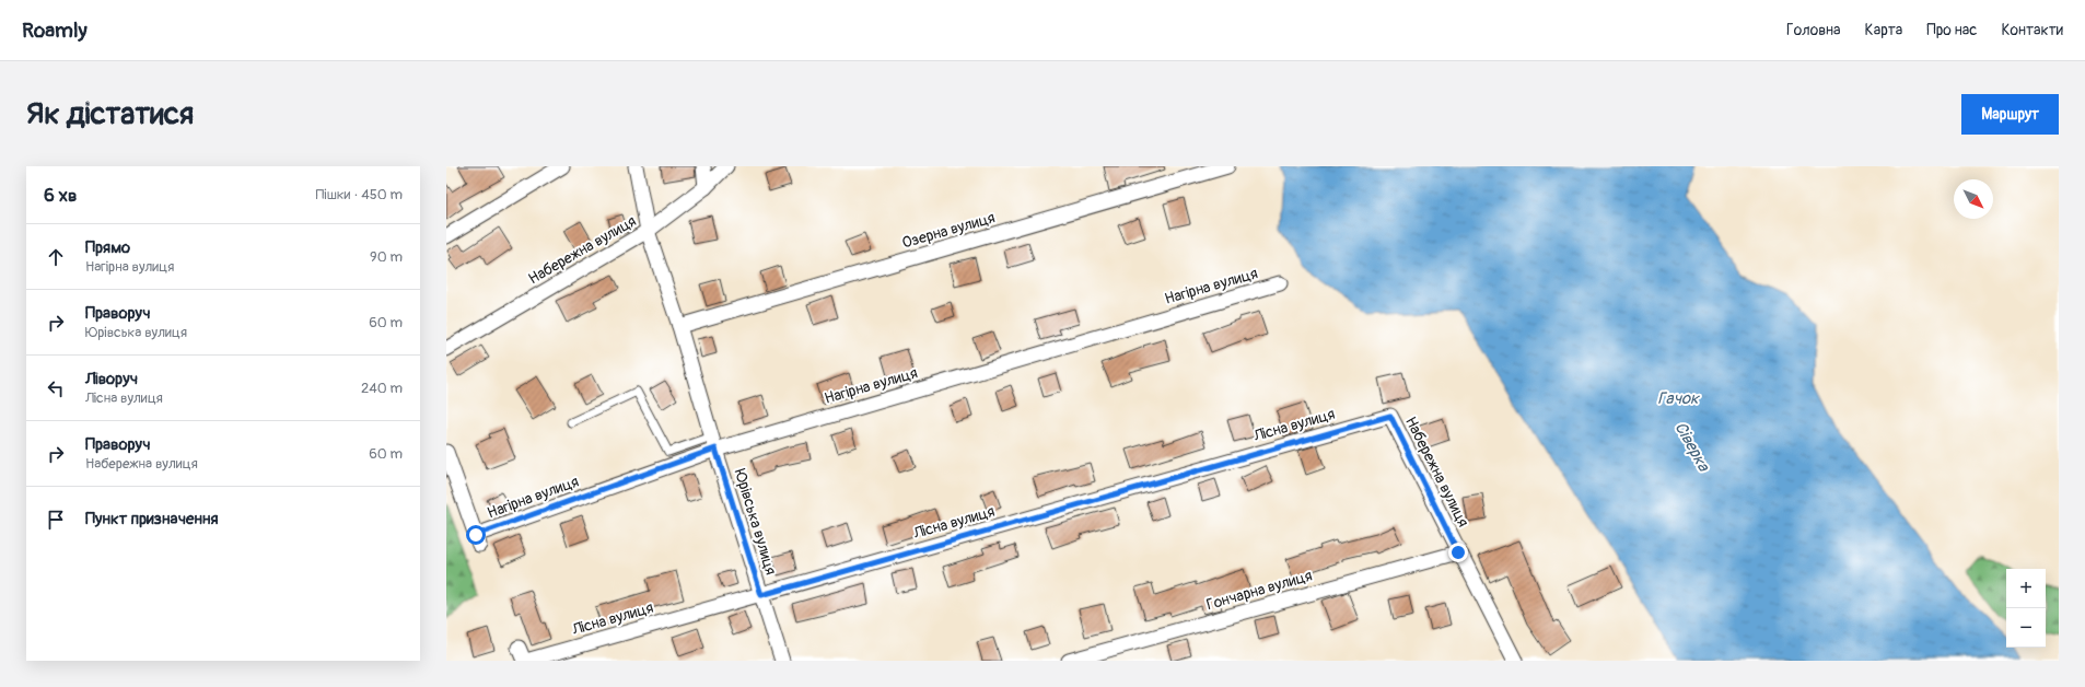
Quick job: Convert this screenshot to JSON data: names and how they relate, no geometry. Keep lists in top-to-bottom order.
{
  "streets": {
    "street": [
      "Озерна вулиця",
      "Набережна вулиця",
      "Нагірна вулиця",
      "Лісна вулиця",
      "Юрівська вулиця",
      "Гончарна вулиця"
    ]
  },
  "crossings": [
    ["Озерна вулиця", "Юрівська вулиця"],
    ["Набережна вулиця", "Лісна вулиця"],
    ["Набережна вулиця", "Юрівська вулиця"],
    ["Набережна вулиця", "Гончарна вулиця"],
    ["Нагірна вулиця", "Юрівська вулиця"],
    ["Лісна вулиця", "Юрівська вулиця"]
  ],
  "water": ["Гачок", "Сіверка"],
  "north": "bottom right",
  "page": {
    "header": "Roamly",
    "nav": [
      "Головна",
      "Карта",
      "Про нас",
      "Контакти"
    ],
    "buttons": "Маршрут",
    "title": "Як дістатися",
    "heading": ["6 хв", "Пішки · 450 m"],
    "list": [
      ["Прямо", "Нагірна вулиця", "90 m"],
      ["Праворуч", "Юрівська вулиця", "60 m"],
      ["Ліворуч", "Лісна вулиця", "240 m"],
      ["Праворуч", "Набережна вулиця", "60 m"],
      "Пункт призначення"
    ],
    "map_buttons": ["+", "−"]
  }
}
